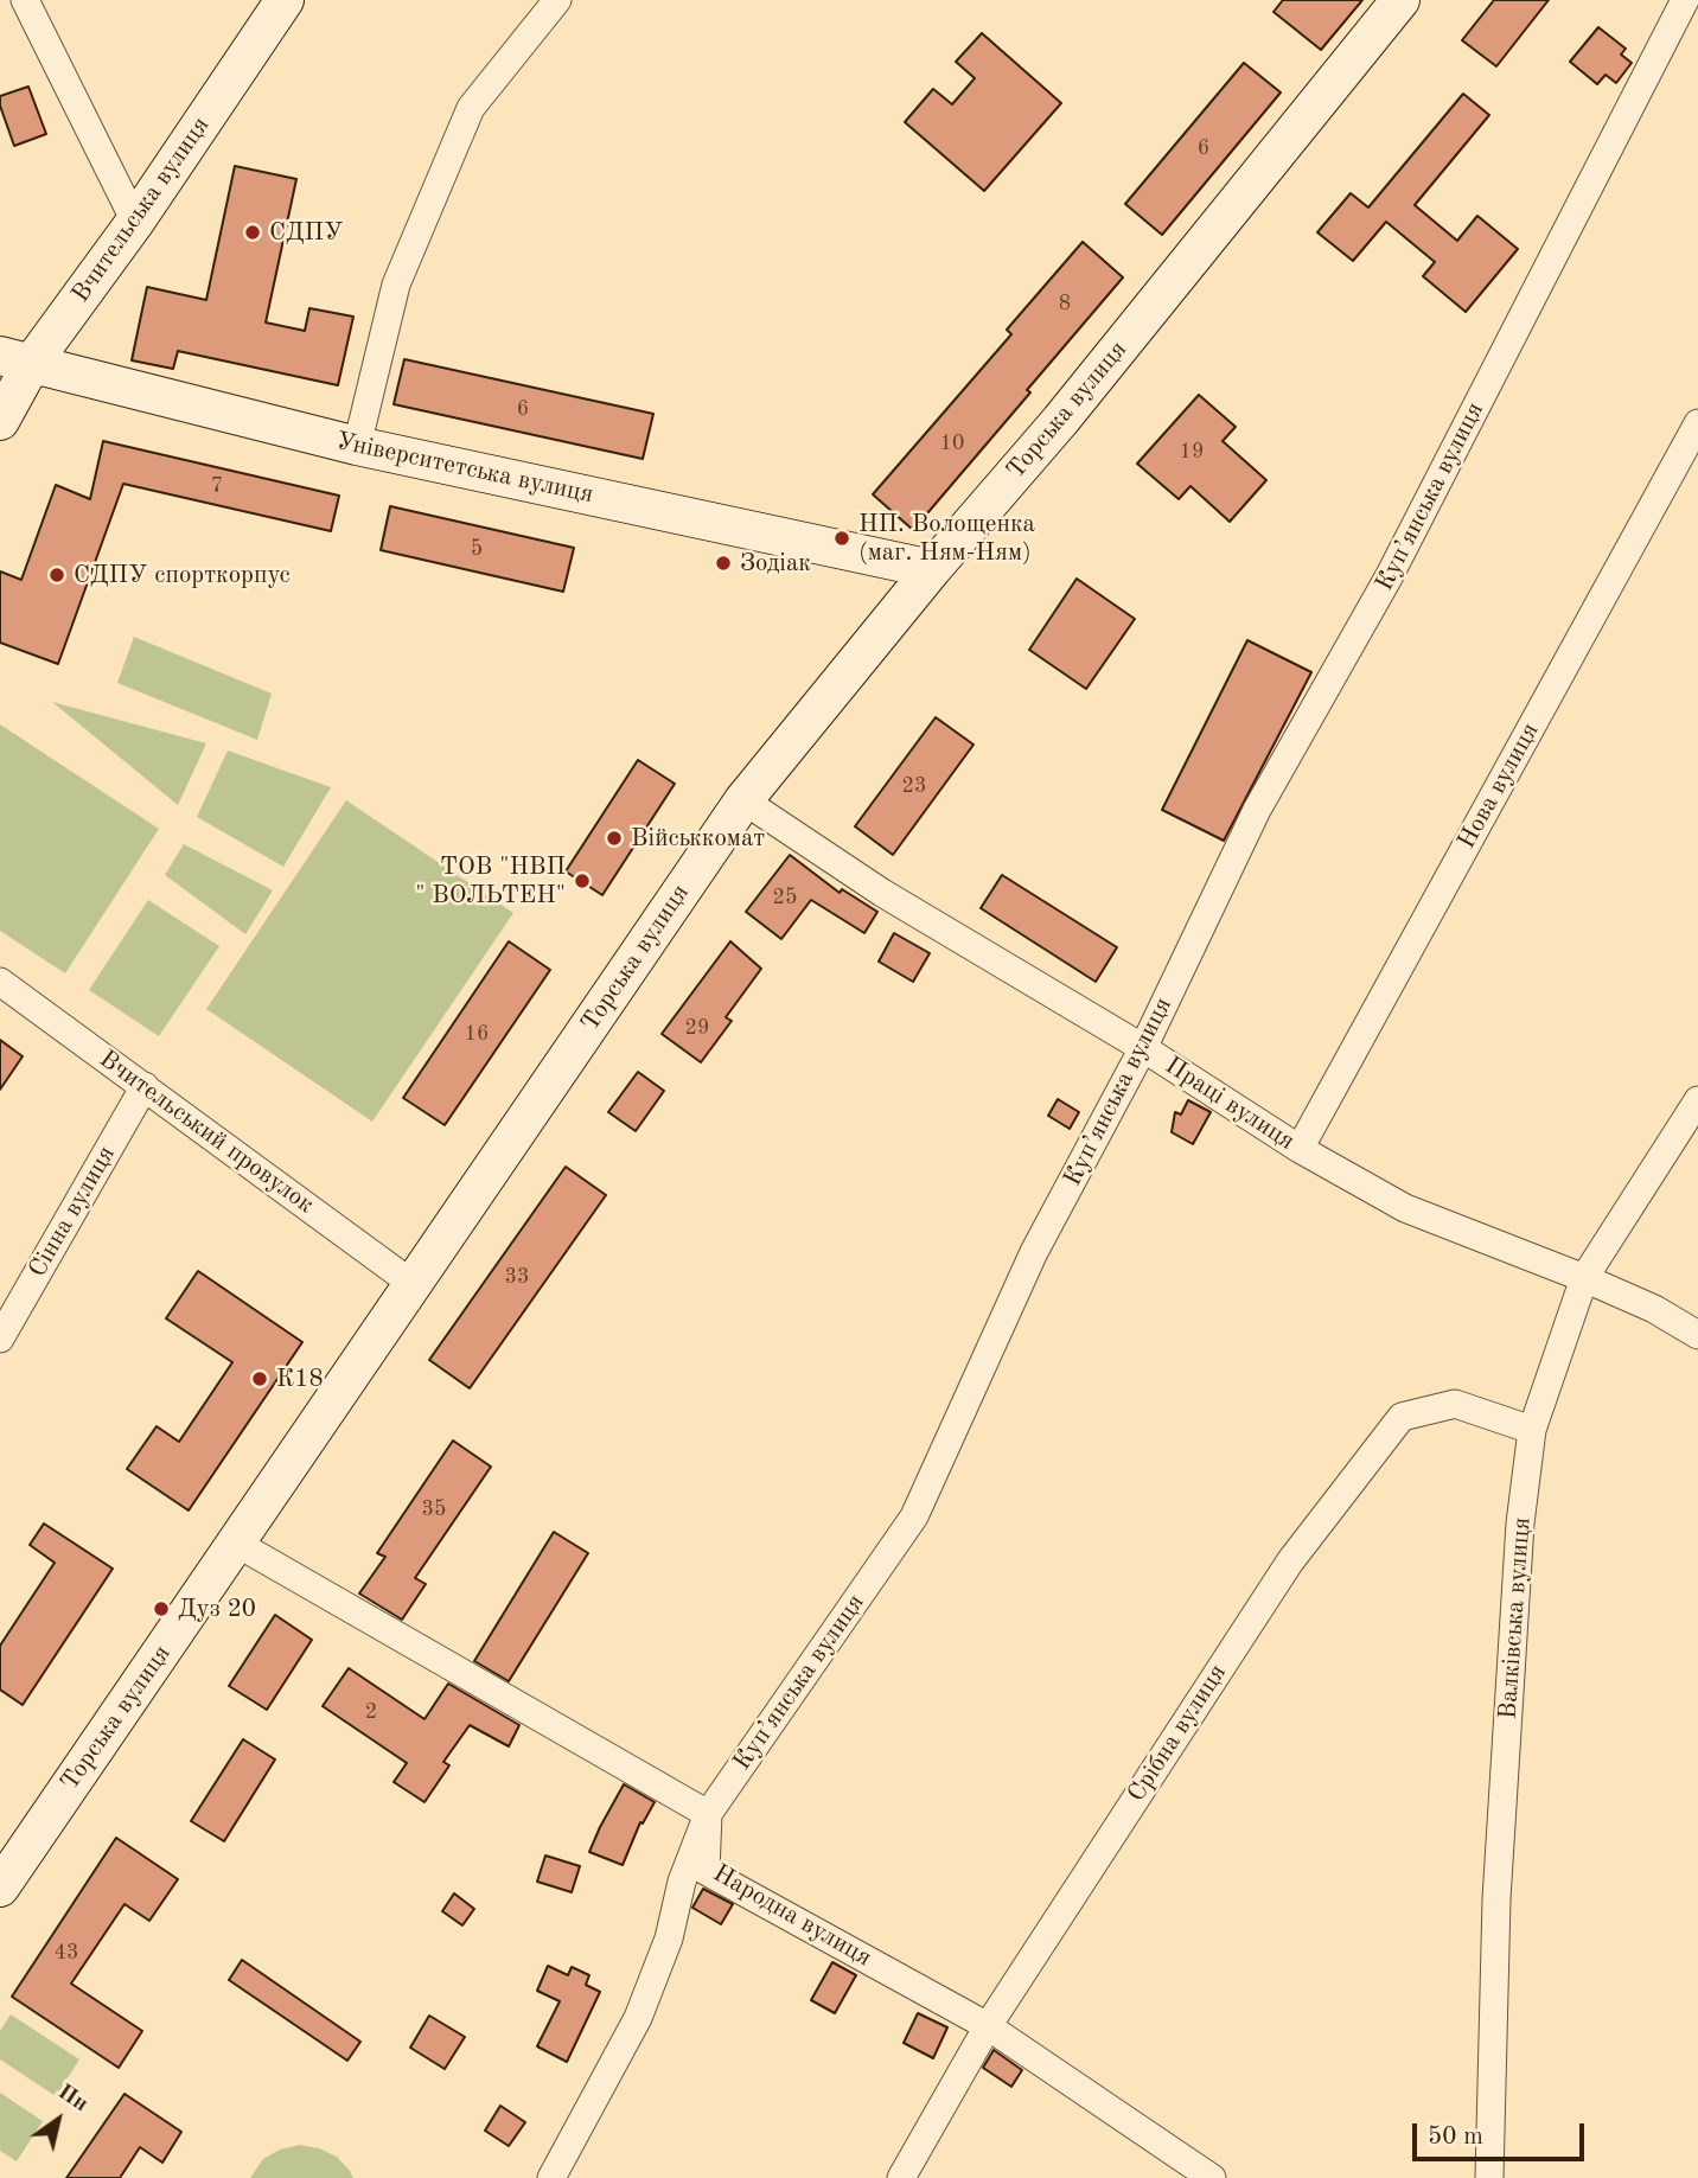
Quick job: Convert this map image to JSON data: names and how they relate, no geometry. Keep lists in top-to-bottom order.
{
  "streets": {
    "main road": ["Вчительська вулиця", "Торська вулиця", "Університетська вулиця"],
    "street": [
      "Куп’янська вулиця",
      "Нова вулиця",
      "Праці вулиця",
      "Вчительський провулок",
      "Сінна вулиця",
      "Валківська вулиця",
      "Срібна вулиця",
      "Народна вулиця"
    ]
  },
  "crossings": [
    ["Вчительська вулиця", "Університетська вулиця"],
    ["Торська вулиця", "Університетська вулиця"],
    ["Торська вулиця", "Праці вулиця"],
    ["Торська вулиця", "Вчительський провулок"],
    ["Куп’янська вулиця", "Праці вулиця"],
    ["Куп’янська вулиця", "Народна вулиця"],
    ["Нова вулиця", "Праці вулиця"],
    ["Праці вулиця", "Валківська вулиця"],
    ["Вчительський провулок", "Сінна вулиця"],
    ["Валківська вулиця", "Срібна вулиця"],
    ["Срібна вулиця", "Народна вулиця"]
  ],
  "places": [
    "СДПУ",
    "НП. Волощенка (маг. Ням-Ням)",
    "Зодіак",
    "СДПУ спорткорпус",
    "Військкомат",
    "ТОВ \"НВП \" ВОЛЬТЕН\"",
    "К18",
    "Дуз 20"
  ],
  "house_numbers": [
    "6",
    "8",
    "6",
    "10",
    "19",
    "7",
    "5",
    "23",
    "25",
    "29",
    "16",
    "33",
    "35",
    "2",
    "43"
  ],
  "scale_bar": "50 m",
  "north": "top right"
}
